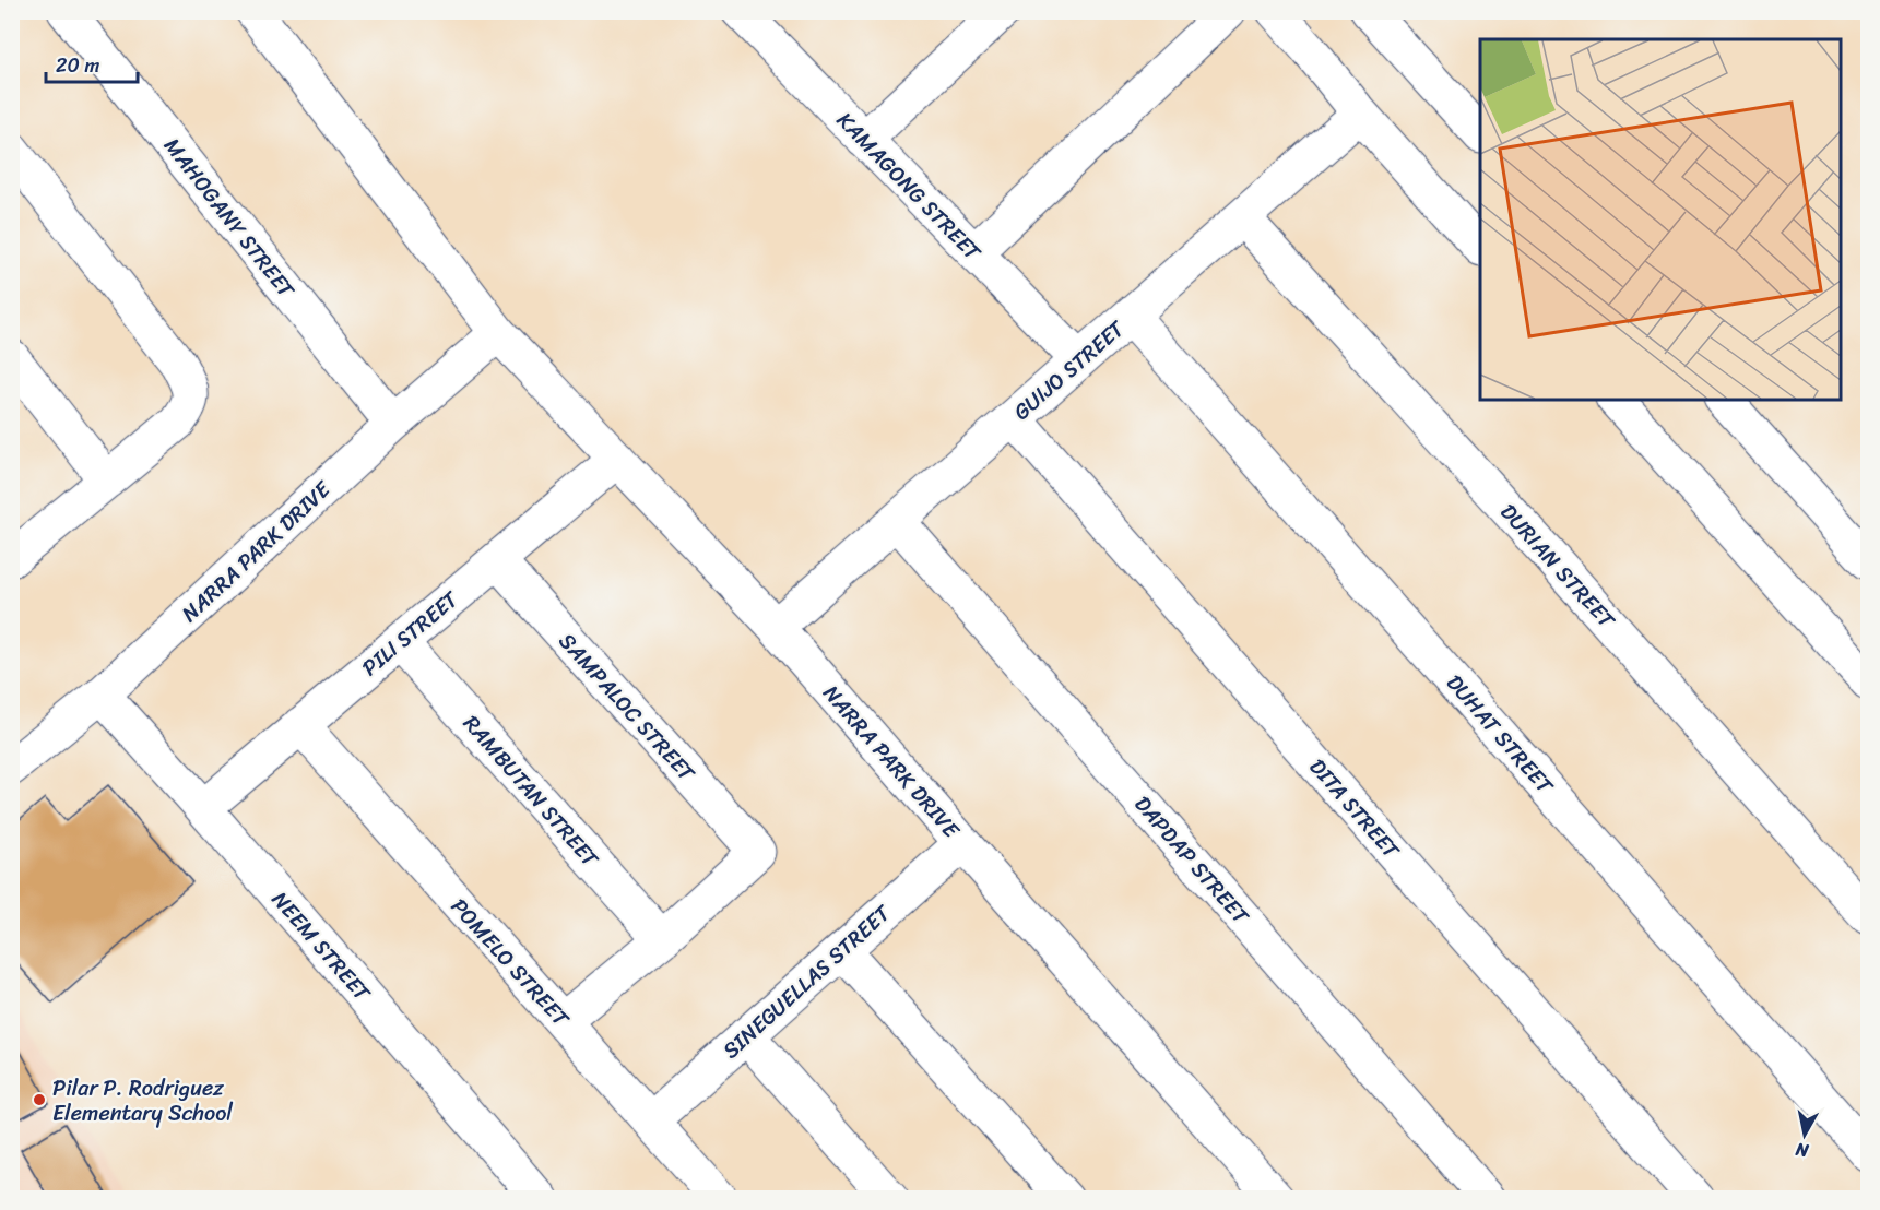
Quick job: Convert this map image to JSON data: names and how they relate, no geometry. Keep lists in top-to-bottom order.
{
  "streets": {
    "street": [
      "KAMAGONG STREET",
      "MAHOGANY STREET",
      "GUIJO STREET",
      "NARRA PARK DRIVE",
      "DURIAN STREET",
      "PILI STREET",
      "SAMPALOC STREET",
      "DUHAT STREET",
      "RAMBUTAN STREET",
      "DITA STREET",
      "DAPDAP STREET",
      "NEEM STREET",
      "POMELO STREET",
      "SINEGUELLAS STREET"
    ]
  },
  "crossings": [
    ["KAMAGONG STREET", "GUIJO STREET"],
    ["MAHOGANY STREET", "NARRA PARK DRIVE"],
    ["GUIJO STREET", "NARRA PARK DRIVE"],
    ["GUIJO STREET", "DURIAN STREET"],
    ["GUIJO STREET", "DUHAT STREET"],
    ["GUIJO STREET", "DITA STREET"],
    ["GUIJO STREET", "DAPDAP STREET"],
    ["NARRA PARK DRIVE", "PILI STREET"],
    ["NARRA PARK DRIVE", "NEEM STREET"],
    ["NARRA PARK DRIVE", "SINEGUELLAS STREET"],
    ["PILI STREET", "SAMPALOC STREET"],
    ["PILI STREET", "RAMBUTAN STREET"],
    ["PILI STREET", "NEEM STREET"],
    ["PILI STREET", "POMELO STREET"],
    ["SAMPALOC STREET", "RAMBUTAN STREET"],
    ["POMELO STREET", "SINEGUELLAS STREET"]
  ],
  "places": ["Pilar P. Rodriguez Elementary School"],
  "scale_bar": "20 m",
  "north": "bottom"
}
